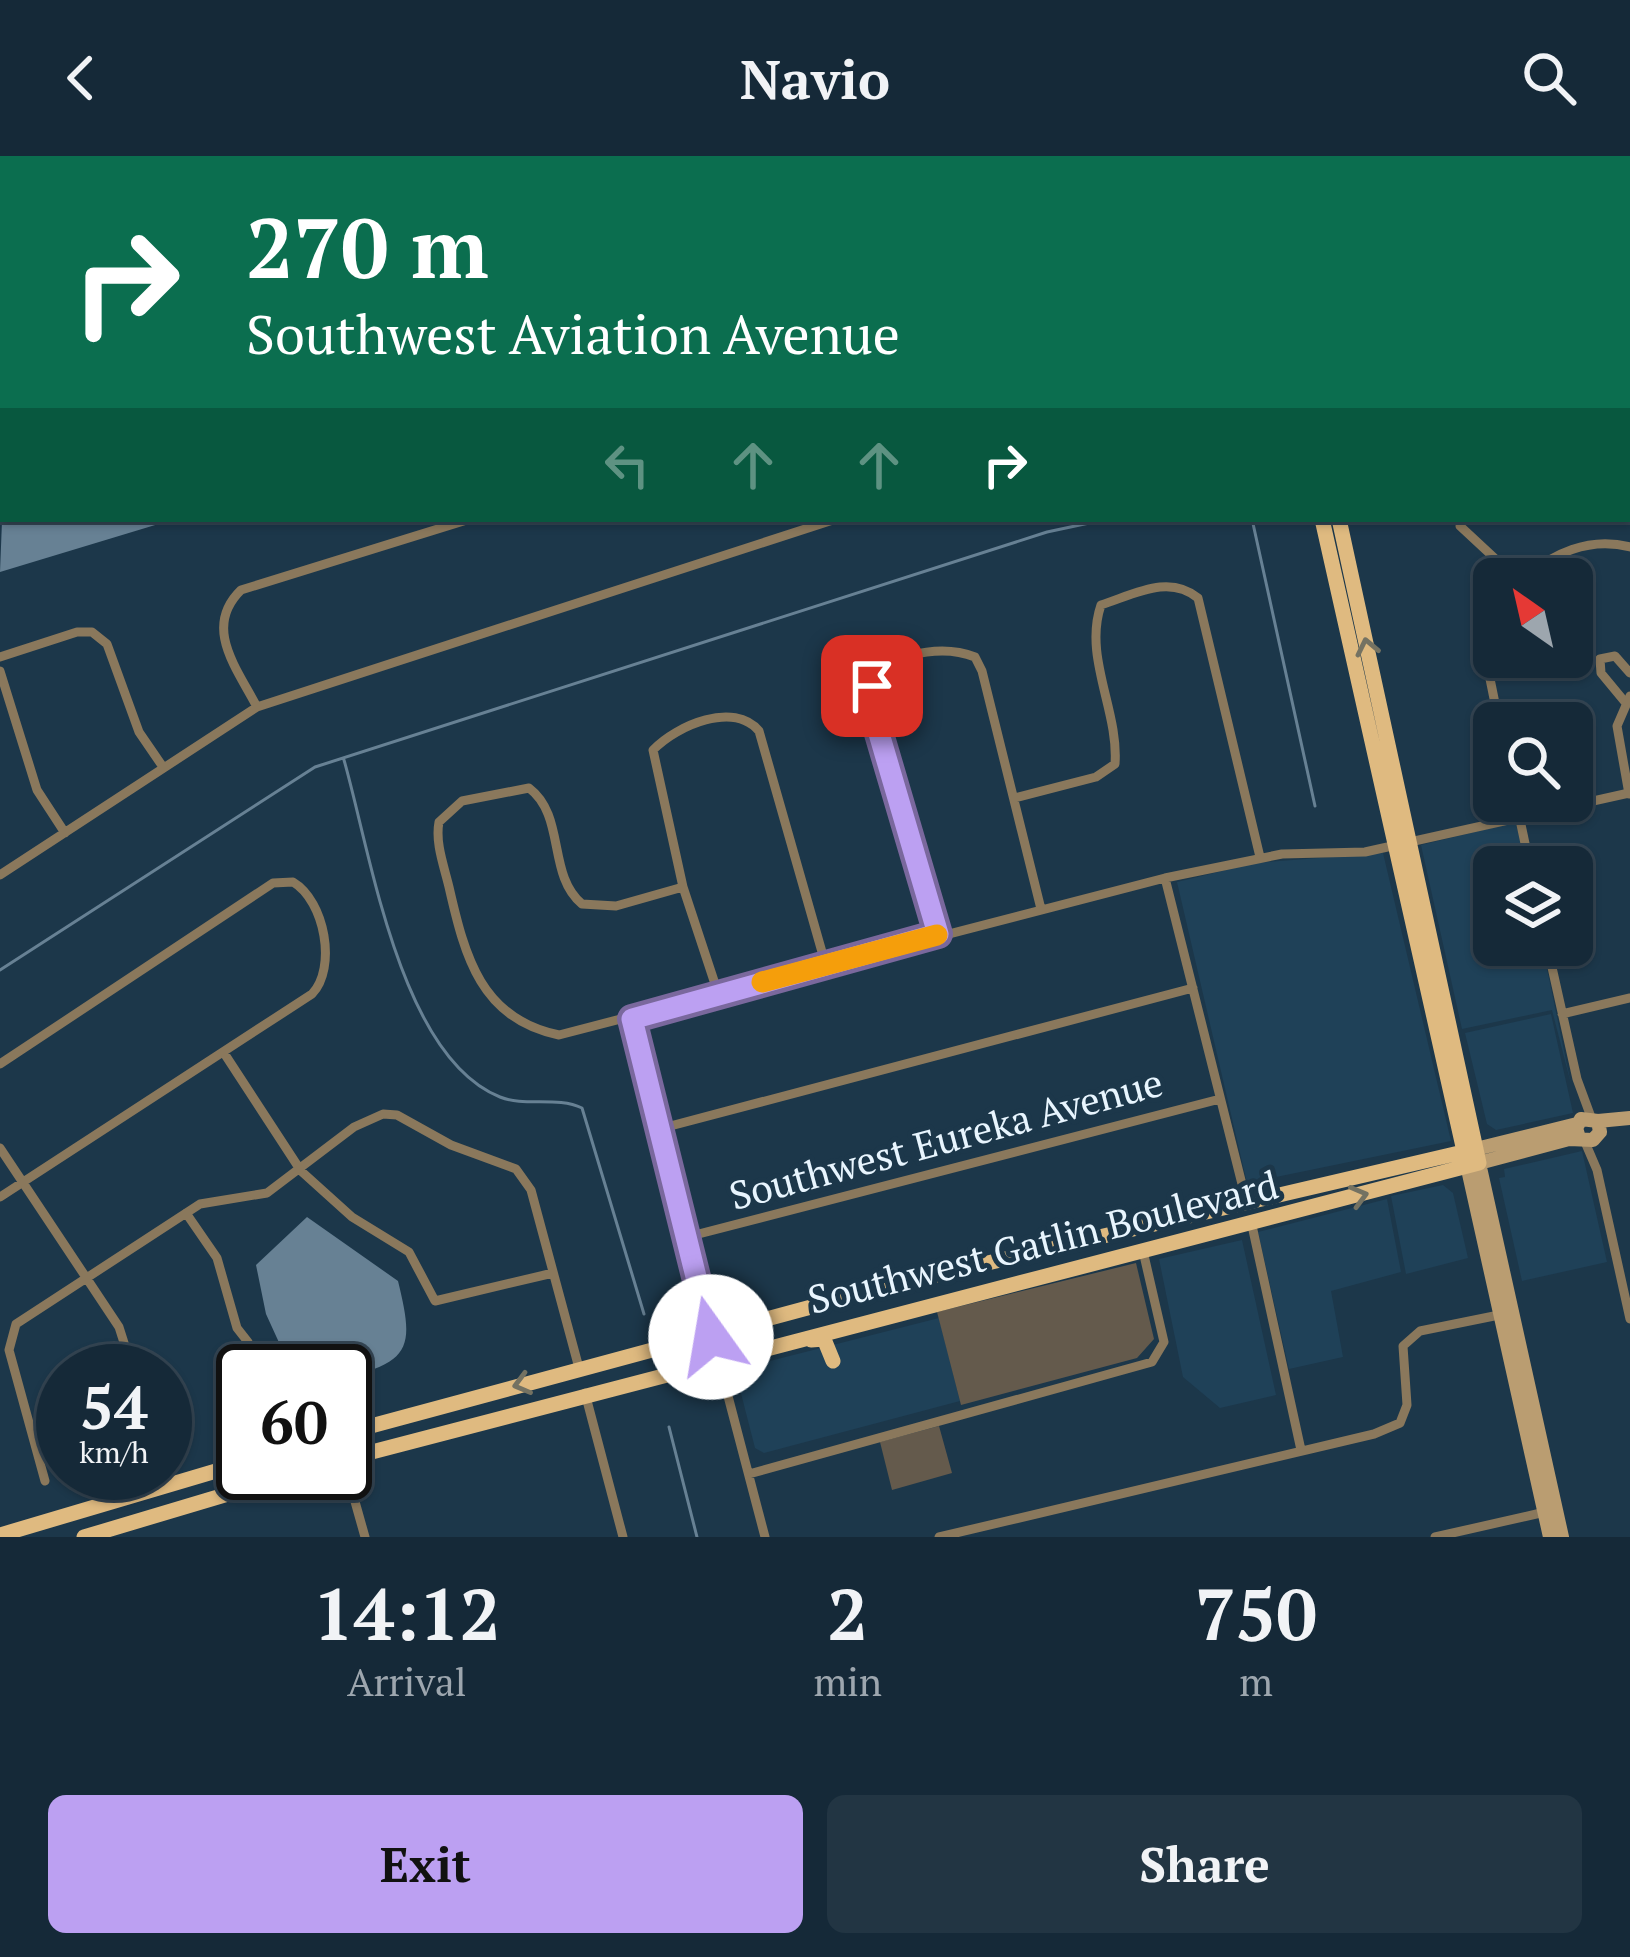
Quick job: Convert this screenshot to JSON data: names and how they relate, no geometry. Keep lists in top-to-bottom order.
{
  "streets": {
    "main road": ["Southwest Gatlin Boulevard"],
    "street": ["Southwest Eureka Avenue"]
  },
  "north": "top left",
  "page": {
    "header": "Navio",
    "turn": ["270 m", "Southwest Aviation Avenue"],
    "speed": "54 km/h",
    "limit": "60",
    "eta": [
      "14:12",
      "Arrival",
      "2",
      "min",
      "750",
      "m"
    ],
    "buttons": ["Exit", "Share"]
  }
}
